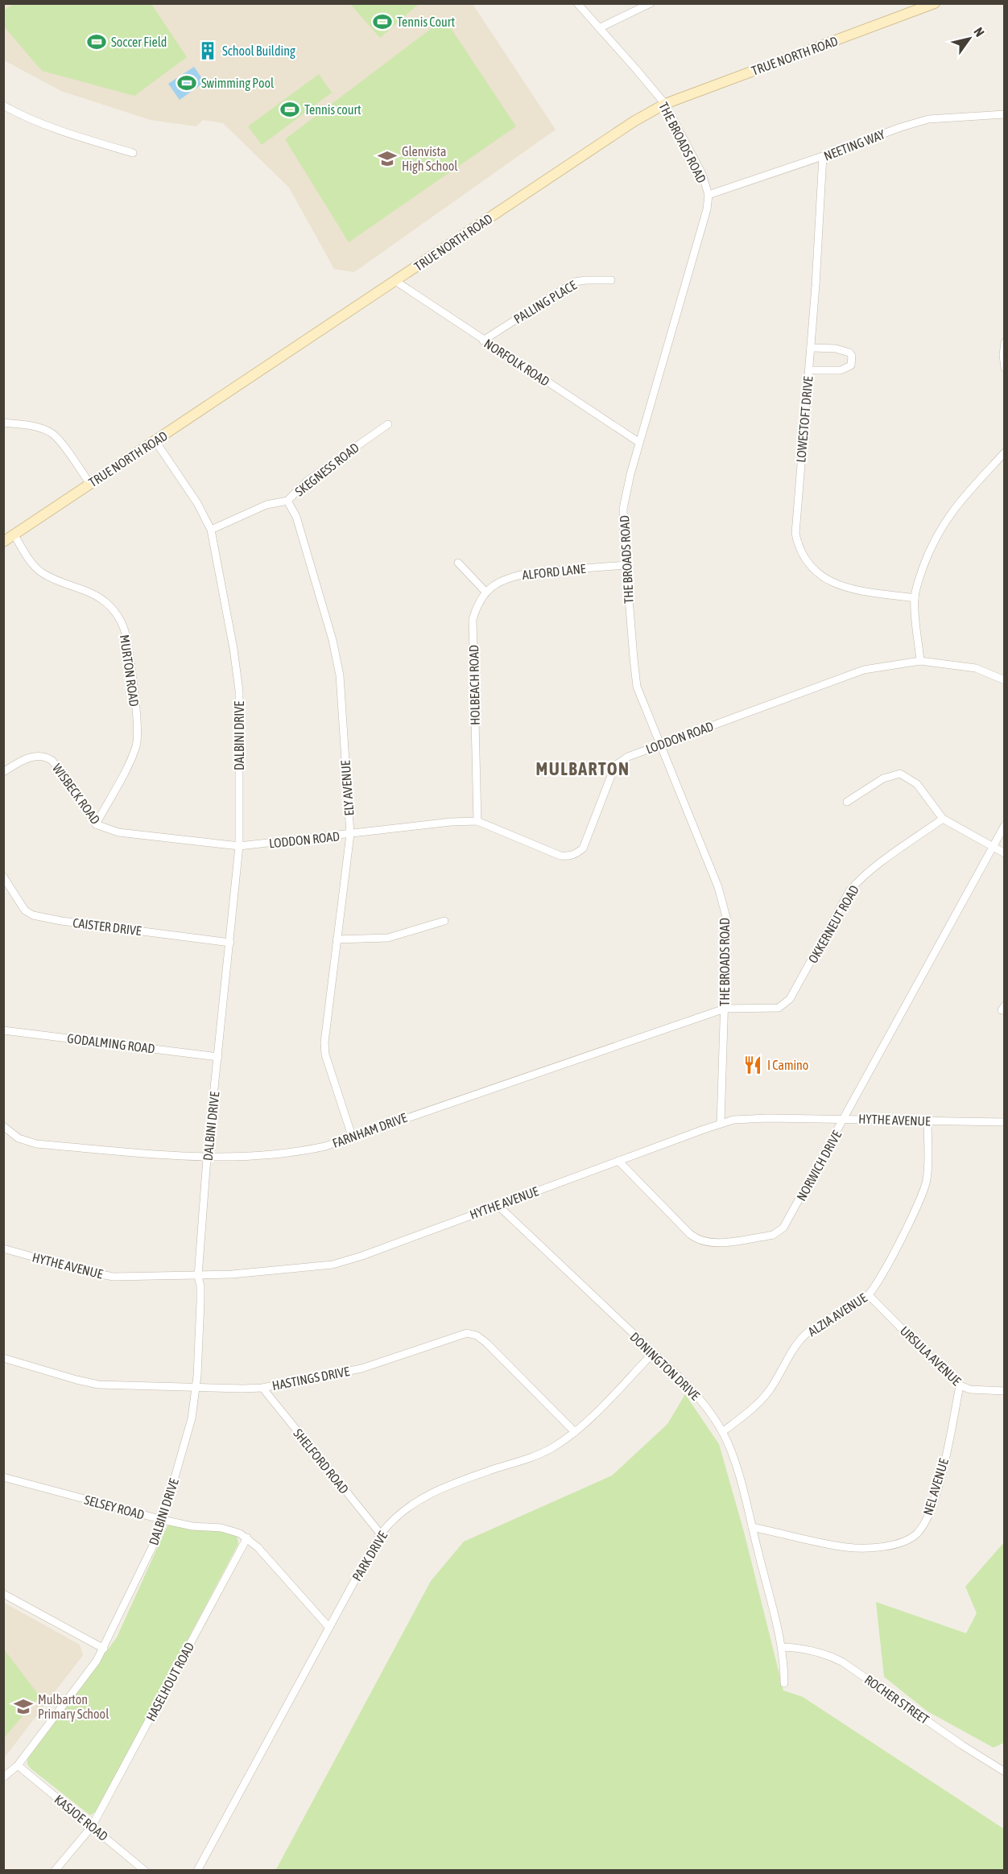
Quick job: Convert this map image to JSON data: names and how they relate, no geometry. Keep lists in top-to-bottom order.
{
  "streets": {
    "main road": ["TRUE NORTH ROAD"],
    "street": [
      "THE BROADS ROAD",
      "NEETING WAY",
      "PALLING PLACE",
      "NORFOLK ROAD",
      "LOWESTOFT DRIVE",
      "SKEGNESS ROAD",
      "ALFORD LANE",
      "MURTON ROAD",
      "HOLBEACH ROAD",
      "DALBINI DRIVE",
      "LODDON ROAD",
      "ELY AVENUE",
      "WISBECK ROAD",
      "OKKERNEUT ROAD",
      "CAISTER DRIVE",
      "GODALMING ROAD",
      "HYTHE AVENUE",
      "FARNHAM DRIVE",
      "NORWICH DRIVE",
      "ALZIA AVENUE",
      "URSULA AVENUE",
      "DONINGTON DRIVE",
      "HASTINGS DRIVE",
      "SHELFORD ROAD",
      "NEL AVENUE",
      "SELSEY ROAD",
      "PARK DRIVE",
      "HASELHOUT ROAD",
      "ROCHER STREET",
      "KASJOE ROAD"
    ]
  },
  "crossings": [
    ["TRUE NORTH ROAD", "THE BROADS ROAD"],
    ["TRUE NORTH ROAD", "NORFOLK ROAD"],
    ["TRUE NORTH ROAD", "MURTON ROAD"],
    ["TRUE NORTH ROAD", "DALBINI DRIVE"],
    ["THE BROADS ROAD", "NEETING WAY"],
    ["THE BROADS ROAD", "NORFOLK ROAD"],
    ["THE BROADS ROAD", "ALFORD LANE"],
    ["THE BROADS ROAD", "LODDON ROAD"],
    ["THE BROADS ROAD", "OKKERNEUT ROAD"],
    ["THE BROADS ROAD", "HYTHE AVENUE"],
    ["THE BROADS ROAD", "FARNHAM DRIVE"],
    ["NEETING WAY", "LOWESTOFT DRIVE"],
    ["PALLING PLACE", "NORFOLK ROAD"],
    ["SKEGNESS ROAD", "DALBINI DRIVE"],
    ["SKEGNESS ROAD", "ELY AVENUE"],
    ["ALFORD LANE", "HOLBEACH ROAD"],
    ["MURTON ROAD", "WISBECK ROAD"],
    ["HOLBEACH ROAD", "LODDON ROAD"],
    ["DALBINI DRIVE", "LODDON ROAD"],
    ["DALBINI DRIVE", "WISBECK ROAD"],
    ["DALBINI DRIVE", "CAISTER DRIVE"],
    ["DALBINI DRIVE", "GODALMING ROAD"],
    ["DALBINI DRIVE", "HYTHE AVENUE"],
    ["DALBINI DRIVE", "FARNHAM DRIVE"],
    ["DALBINI DRIVE", "HASTINGS DRIVE"],
    ["DALBINI DRIVE", "SELSEY ROAD"],
    ["DALBINI DRIVE", "KASJOE ROAD"],
    ["LODDON ROAD", "ELY AVENUE"],
    ["LODDON ROAD", "WISBECK ROAD"],
    ["ELY AVENUE", "FARNHAM DRIVE"],
    ["OKKERNEUT ROAD", "FARNHAM DRIVE"],
    ["HYTHE AVENUE", "NORWICH DRIVE"],
    ["HYTHE AVENUE", "ALZIA AVENUE"],
    ["HYTHE AVENUE", "DONINGTON DRIVE"],
    ["ALZIA AVENUE", "URSULA AVENUE"],
    ["ALZIA AVENUE", "DONINGTON DRIVE"],
    ["URSULA AVENUE", "NEL AVENUE"],
    ["DONINGTON DRIVE", "NEL AVENUE"],
    ["DONINGTON DRIVE", "PARK DRIVE"],
    ["DONINGTON DRIVE", "ROCHER STREET"],
    ["HASTINGS DRIVE", "SHELFORD ROAD"],
    ["HASTINGS DRIVE", "PARK DRIVE"],
    ["SHELFORD ROAD", "PARK DRIVE"],
    ["SELSEY ROAD", "PARK DRIVE"],
    ["SELSEY ROAD", "HASELHOUT ROAD"],
    ["HASELHOUT ROAD", "KASJOE ROAD"]
  ],
  "districts": ["MULBARTON"],
  "places": {
    "sports": [
      "Tennis Court",
      "Soccer Field",
      "Swimming Pool",
      "Tennis court"
    ],
    "building": ["School Building"],
    "school or university": ["Glenvista High School", "Mulbarton Primary School"],
    "restaurant": ["I Camino"]
  },
  "north": "top right"
}
